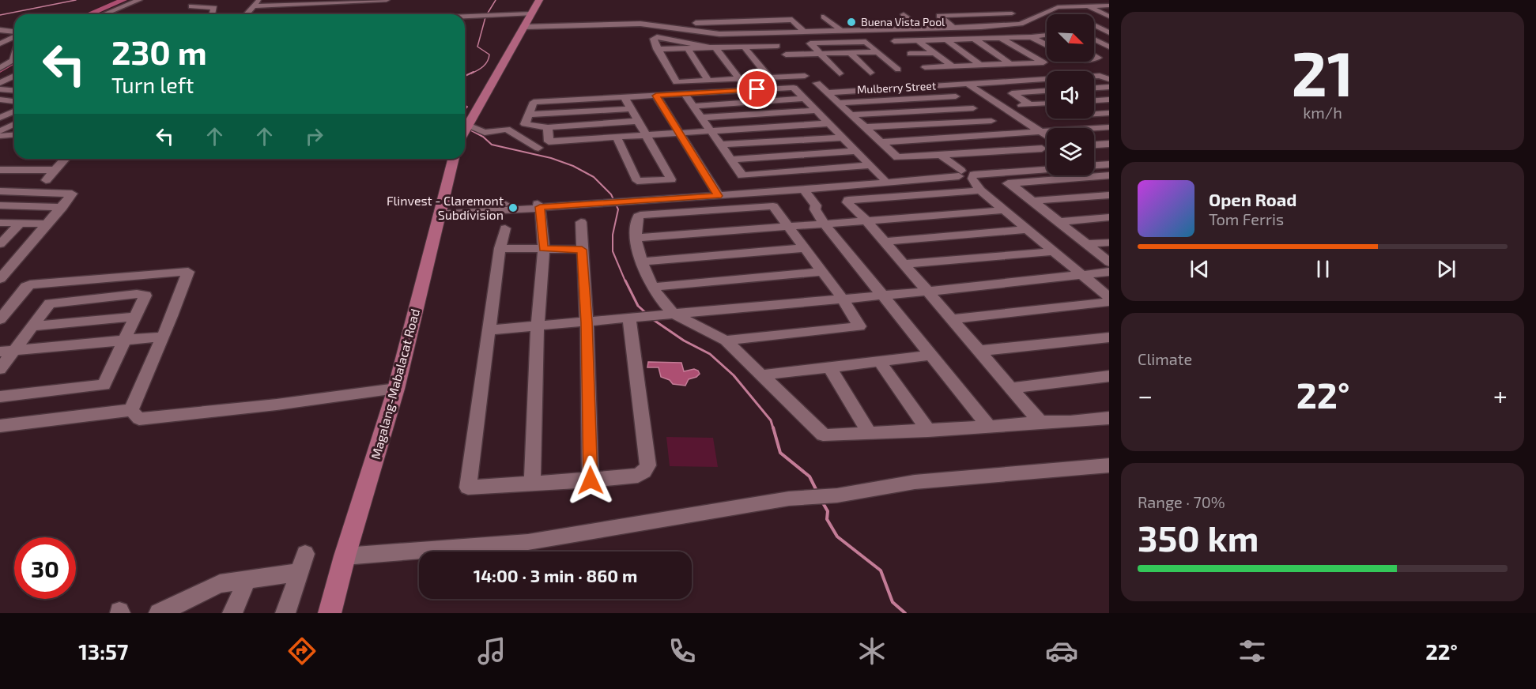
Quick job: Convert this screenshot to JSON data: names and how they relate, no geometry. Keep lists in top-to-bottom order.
{
  "streets": {
    "main road": ["Magalang-Mabalacat Road"],
    "street": ["Mulberry Street"]
  },
  "places": ["Buena Vista Pool", "Flinvest - Claremont Subdivision"],
  "north": "bottom right",
  "page": {
    "tile": [
      ["21", "km/h"],
      "Climate",
      ["Range · 70%", "350 km"]
    ],
    "turn": ["230 m", "Turn left"],
    "song": ["Open Road", "Tom Ferris"],
    "heat": ["−", "22°", "+"],
    "limit": "30",
    "trip": "14:00 · 3 min · 860 m",
    "tabs": ["13:57", "22°"]
  }
}
